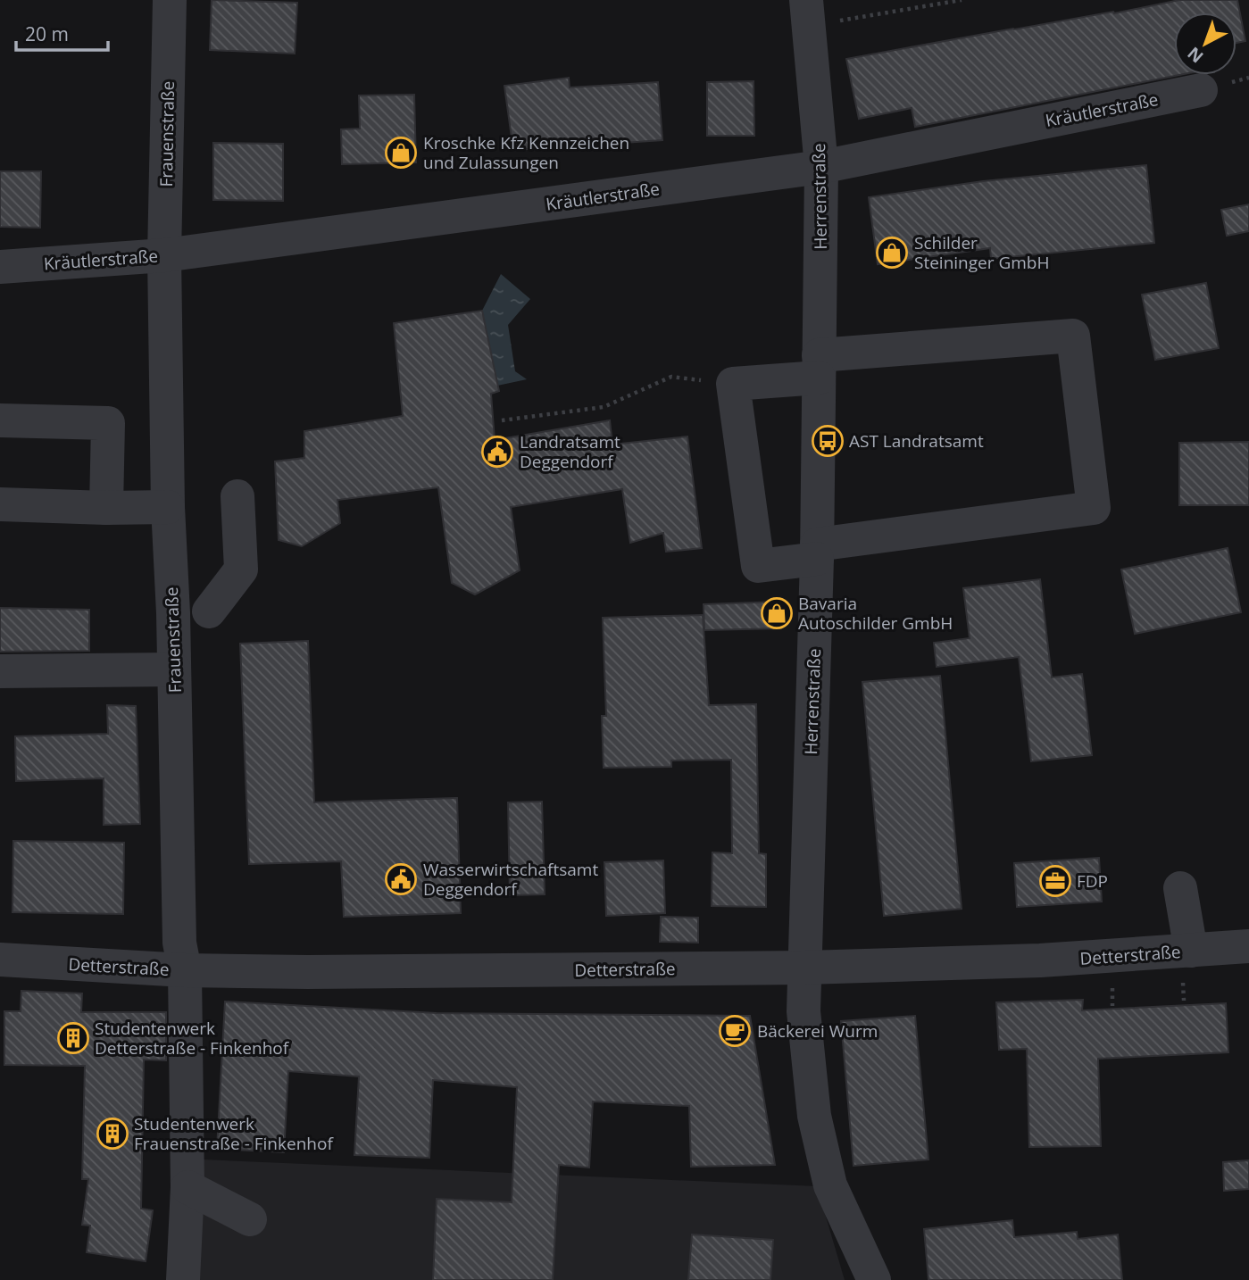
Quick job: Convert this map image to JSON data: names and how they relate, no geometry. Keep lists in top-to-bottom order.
{
  "streets": {
    "street": [
      "Kräutlerstraße",
      "Frauenstraße",
      "Herrenstraße",
      "Detterstraße"
    ]
  },
  "crossings": [
    ["Kräutlerstraße", "Frauenstraße"],
    ["Kräutlerstraße", "Herrenstraße"],
    ["Frauenstraße", "Detterstraße"],
    ["Herrenstraße", "Detterstraße"]
  ],
  "places": {
    "shop": ["Kroschke Kfz Kennzeichen und Zulassungen", "Schilder Steininger GmbH", "Bavaria Autoschilder GmbH"],
    "bus stop": ["AST Landratsamt"],
    "public building": ["Landratsamt Deggendorf", "Wasserwirtschaftsamt Deggendorf"],
    "office": ["FDP"],
    "cafe": ["Bäckerei Wurm"],
    "building": ["Studentenwerk Detterstraße - Finkenhof", "Studentenwerk Frauenstraße - Finkenhof"]
  },
  "scale_bar": "20 m",
  "north": "bottom left"
}
